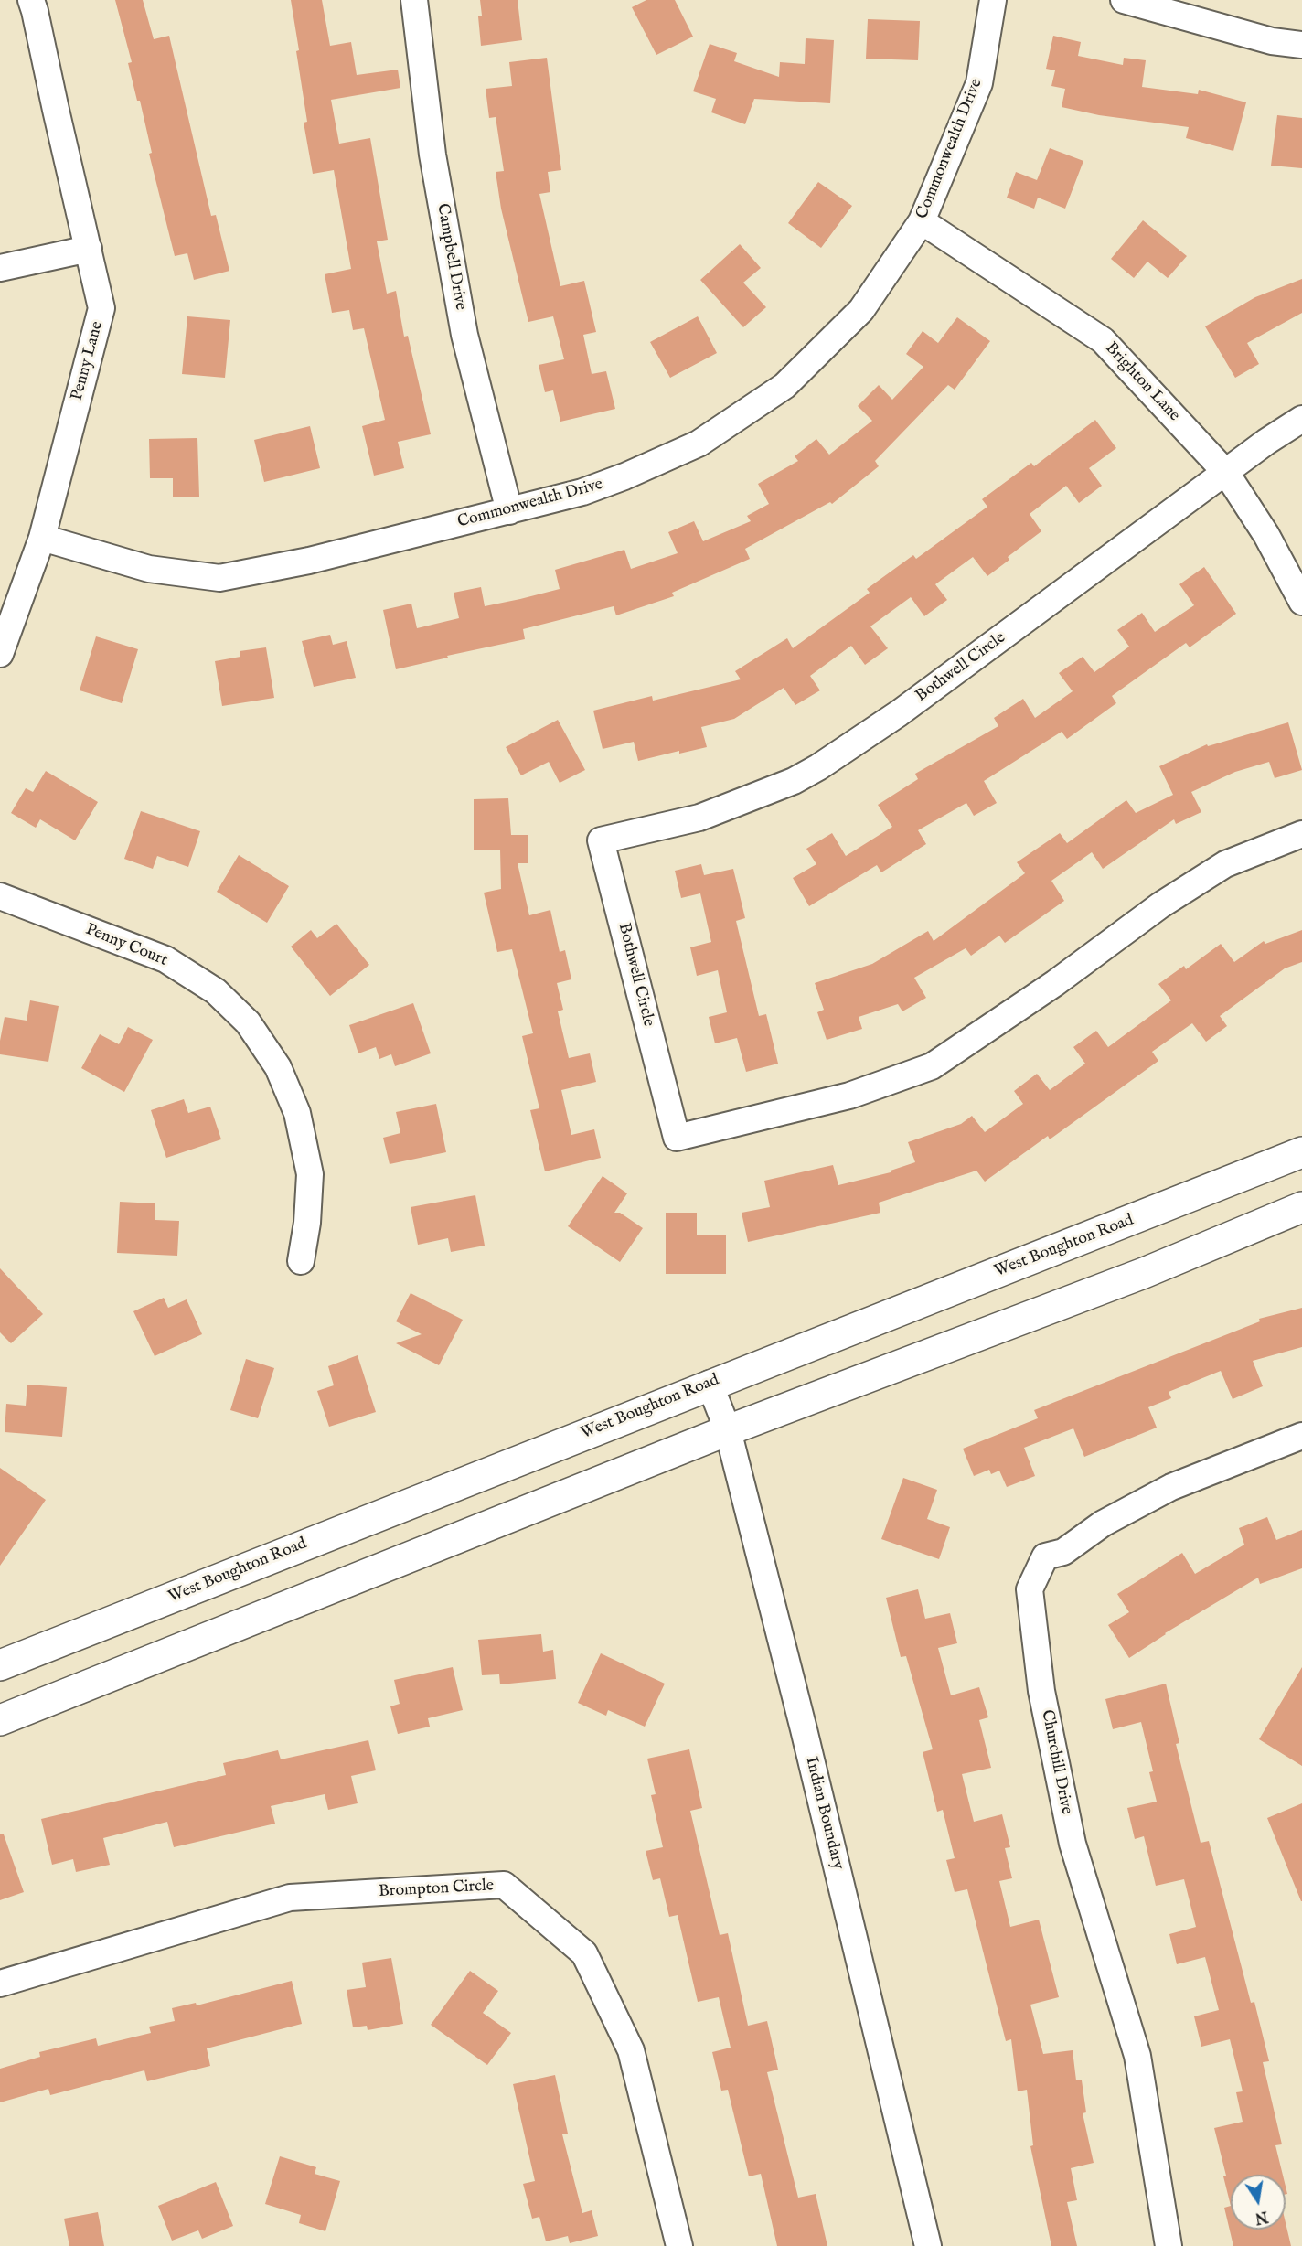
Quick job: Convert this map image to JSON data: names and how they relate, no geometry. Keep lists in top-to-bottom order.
{
  "streets": {
    "main road": ["West Boughton Road"],
    "street": [
      "Commonwealth Drive",
      "Campbell Drive",
      "Penny Lane",
      "Brighton Lane",
      "Bothwell Circle",
      "Penny Court",
      "Churchill Drive",
      "Indian Boundary",
      "Brompton Circle"
    ]
  },
  "crossings": [
    ["Commonwealth Drive", "Campbell Drive"],
    ["Commonwealth Drive", "Penny Lane"],
    ["Commonwealth Drive", "Brighton Lane"],
    ["Brighton Lane", "Bothwell Circle"],
    ["West Boughton Road", "Indian Boundary"]
  ],
  "north": "bottom"
}
